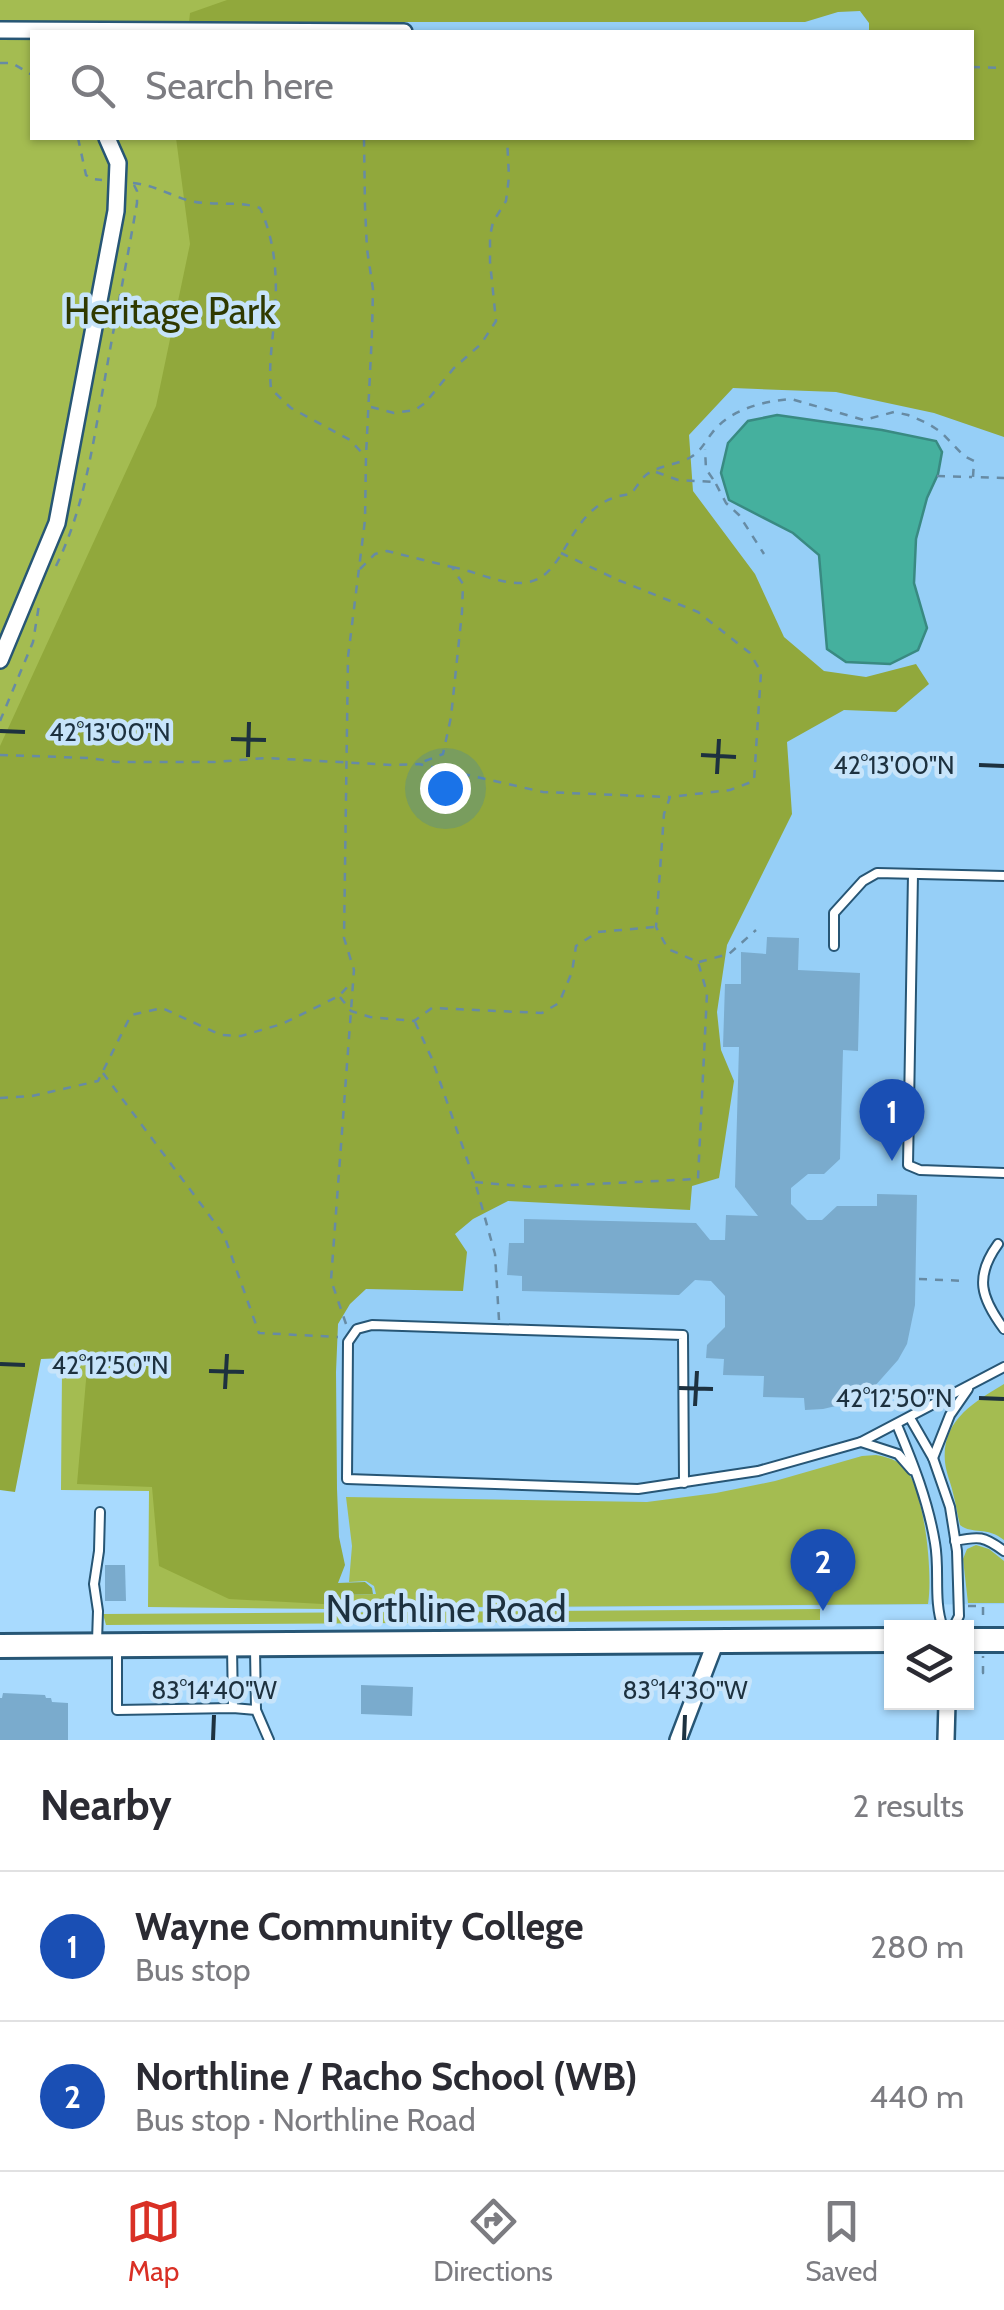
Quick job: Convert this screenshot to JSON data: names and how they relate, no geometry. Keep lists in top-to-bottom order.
{
  "streets": {
    "main road": ["Northline Road"]
  },
  "parks": ["Heritage Park"],
  "page": {
    "search": "Search here",
    "pins": ["1", "2"],
    "heading": ["Nearby", "2 results"],
    "list": [
      {
        "mark": "1",
        "name": "Wayne Community College",
        "note": "Bus stop",
        "value": "280 m"
      },
      {
        "mark": "2",
        "name": "Northline / Racho School (WB)",
        "note": "Bus stop · Northline Road",
        "value": "440 m"
      }
    ],
    "nav": ["Map", "Directions", "Saved"]
  },
  "coordinates": [
    "42°13'00\"N",
    "42°12'50\"N",
    "83°14'40\"W",
    "83°14'30\"W"
  ]
}
